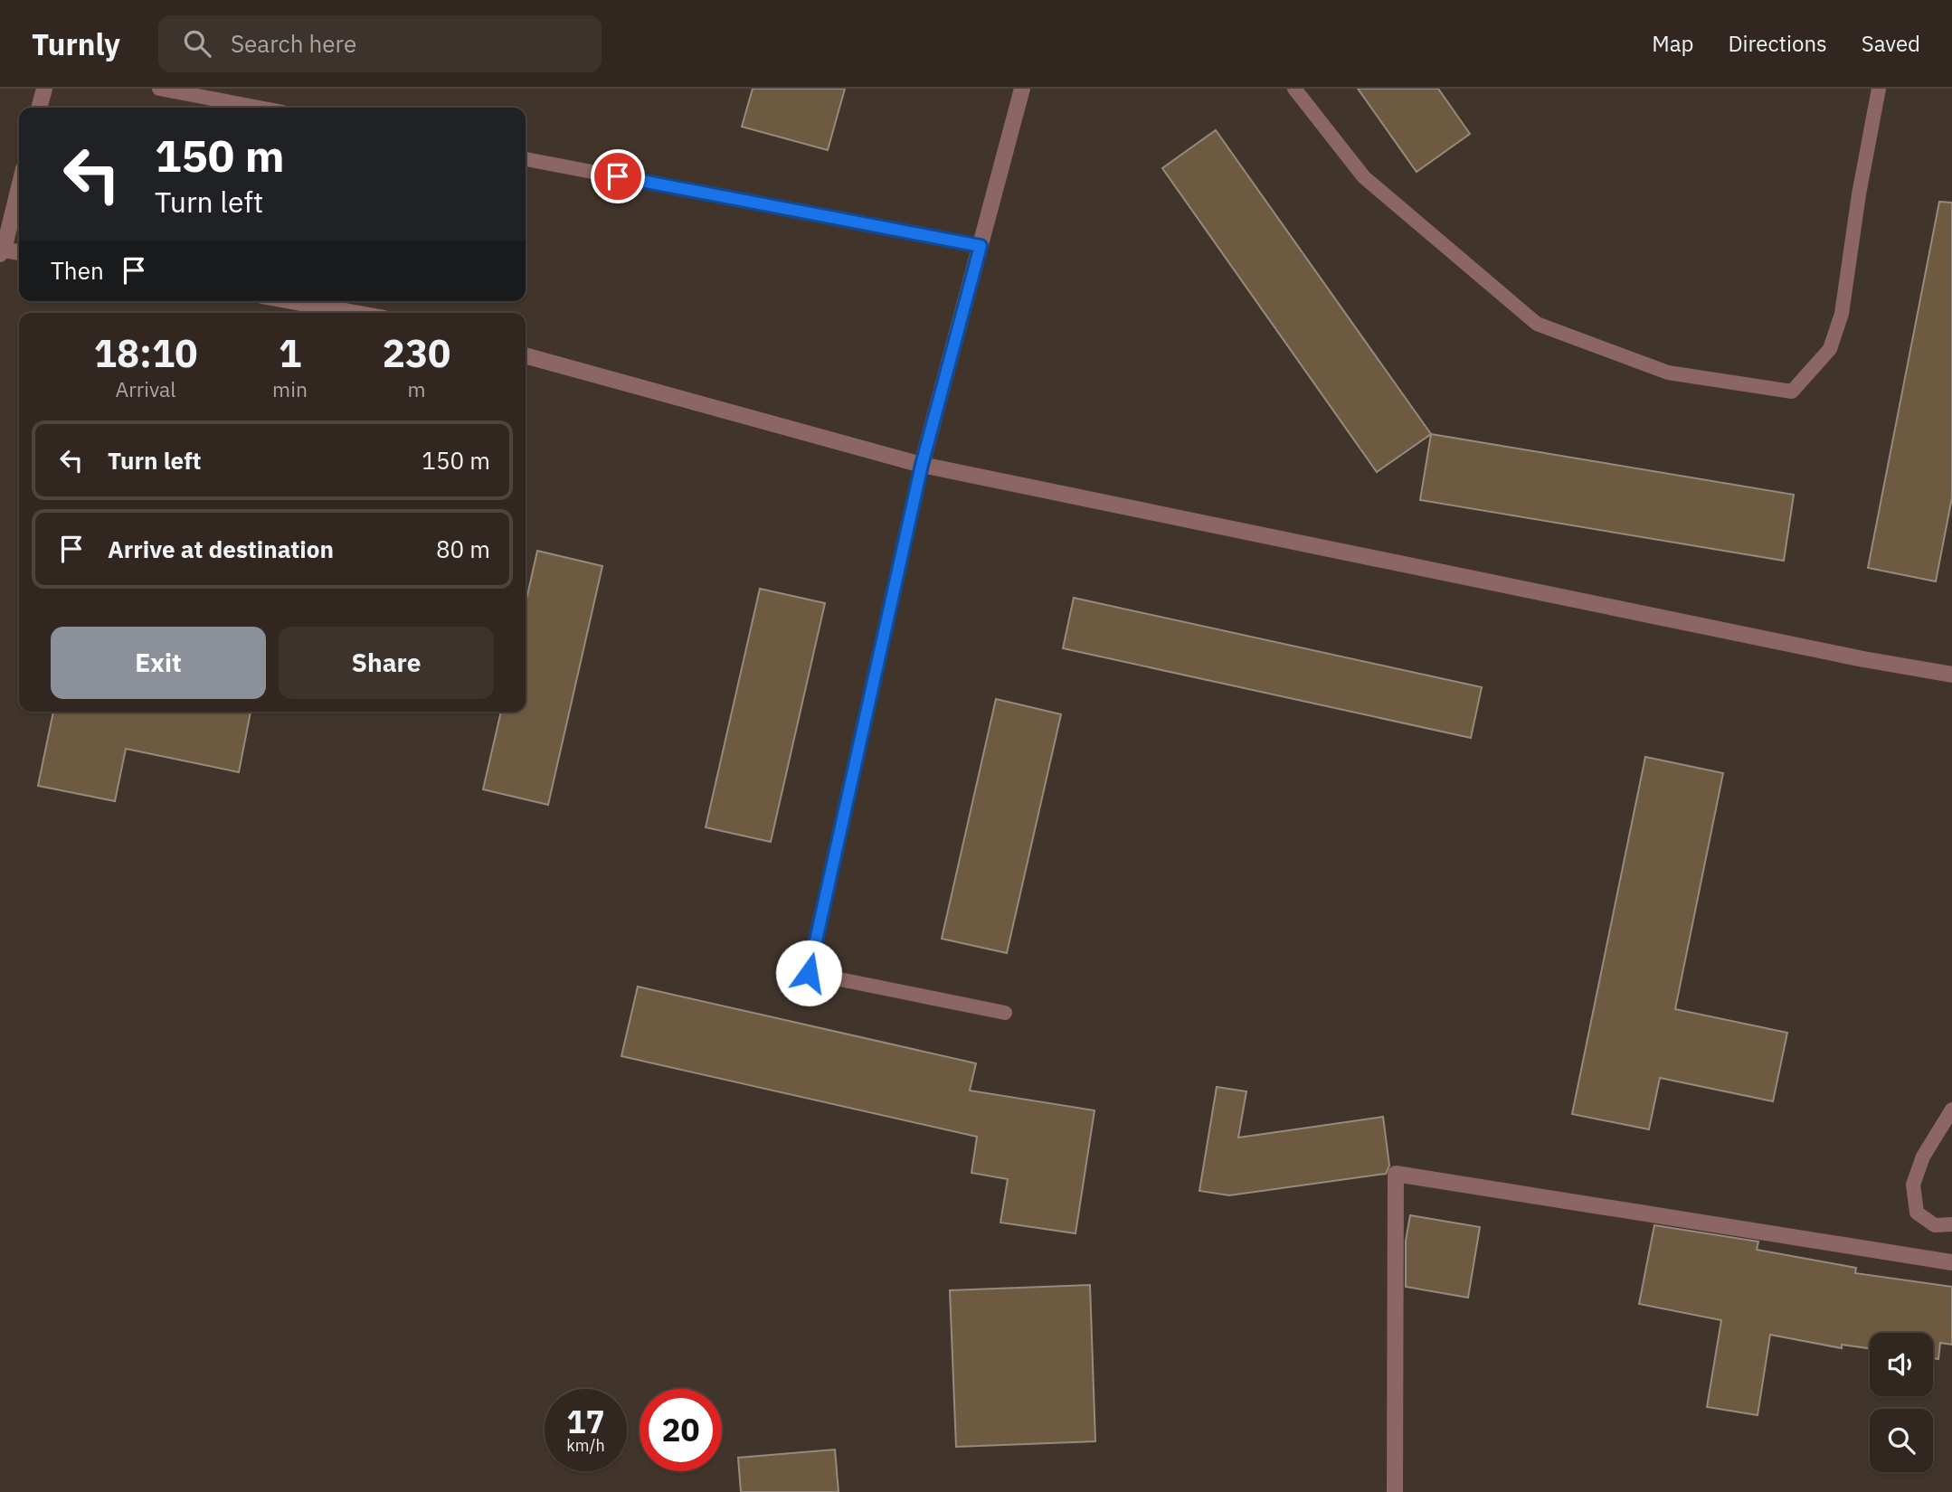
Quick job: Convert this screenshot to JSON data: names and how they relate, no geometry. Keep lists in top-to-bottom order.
{
  "page": {
    "header": "Turnly",
    "search": "Search here",
    "nav": ["Map", "Directions", "Saved"],
    "turn": ["150 m", "Turn left"],
    "then": "Then",
    "eta": [
      "18:10",
      "Arrival",
      "1",
      "min",
      "230",
      "m"
    ],
    "list": [
      {
        "name": "Turn left",
        "value": "150 m"
      },
      {
        "name": "Arrive at destination",
        "value": "80 m"
      }
    ],
    "buttons": ["Exit", "Share"],
    "speed": "17 km/h",
    "limit": "20"
  }
}
